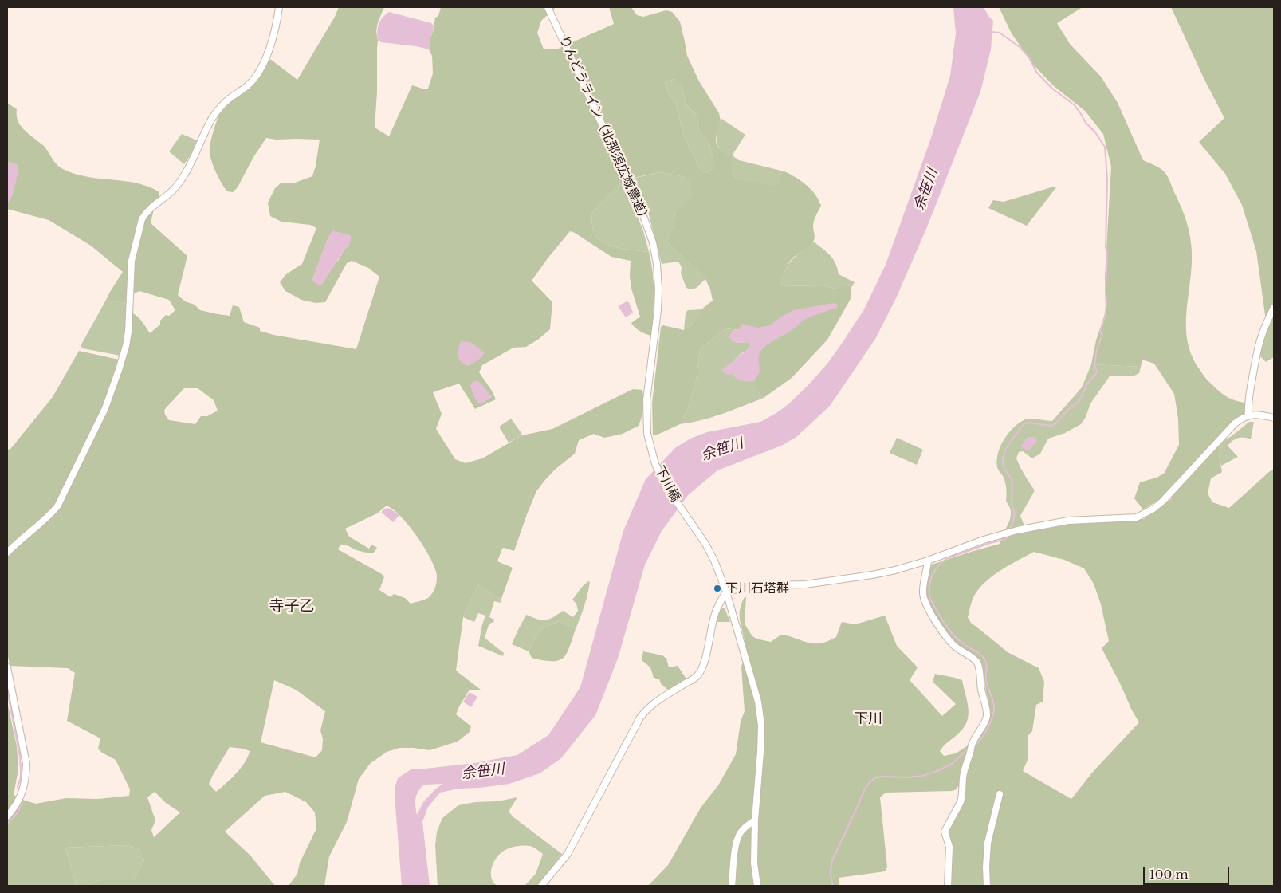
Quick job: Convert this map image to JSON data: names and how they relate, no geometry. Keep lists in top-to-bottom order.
{
  "streets": {
    "street": ["りんどうライン（北那須広域農道）", "下川橋"]
  },
  "crossings": [
    ["りんどうライン（北那須広域農道）", "下川橋"]
  ],
  "districts": ["寺子乙", "下川"],
  "water": ["余笹川"],
  "places": ["下川石塔群"],
  "scale_bar": "100 m"
}
